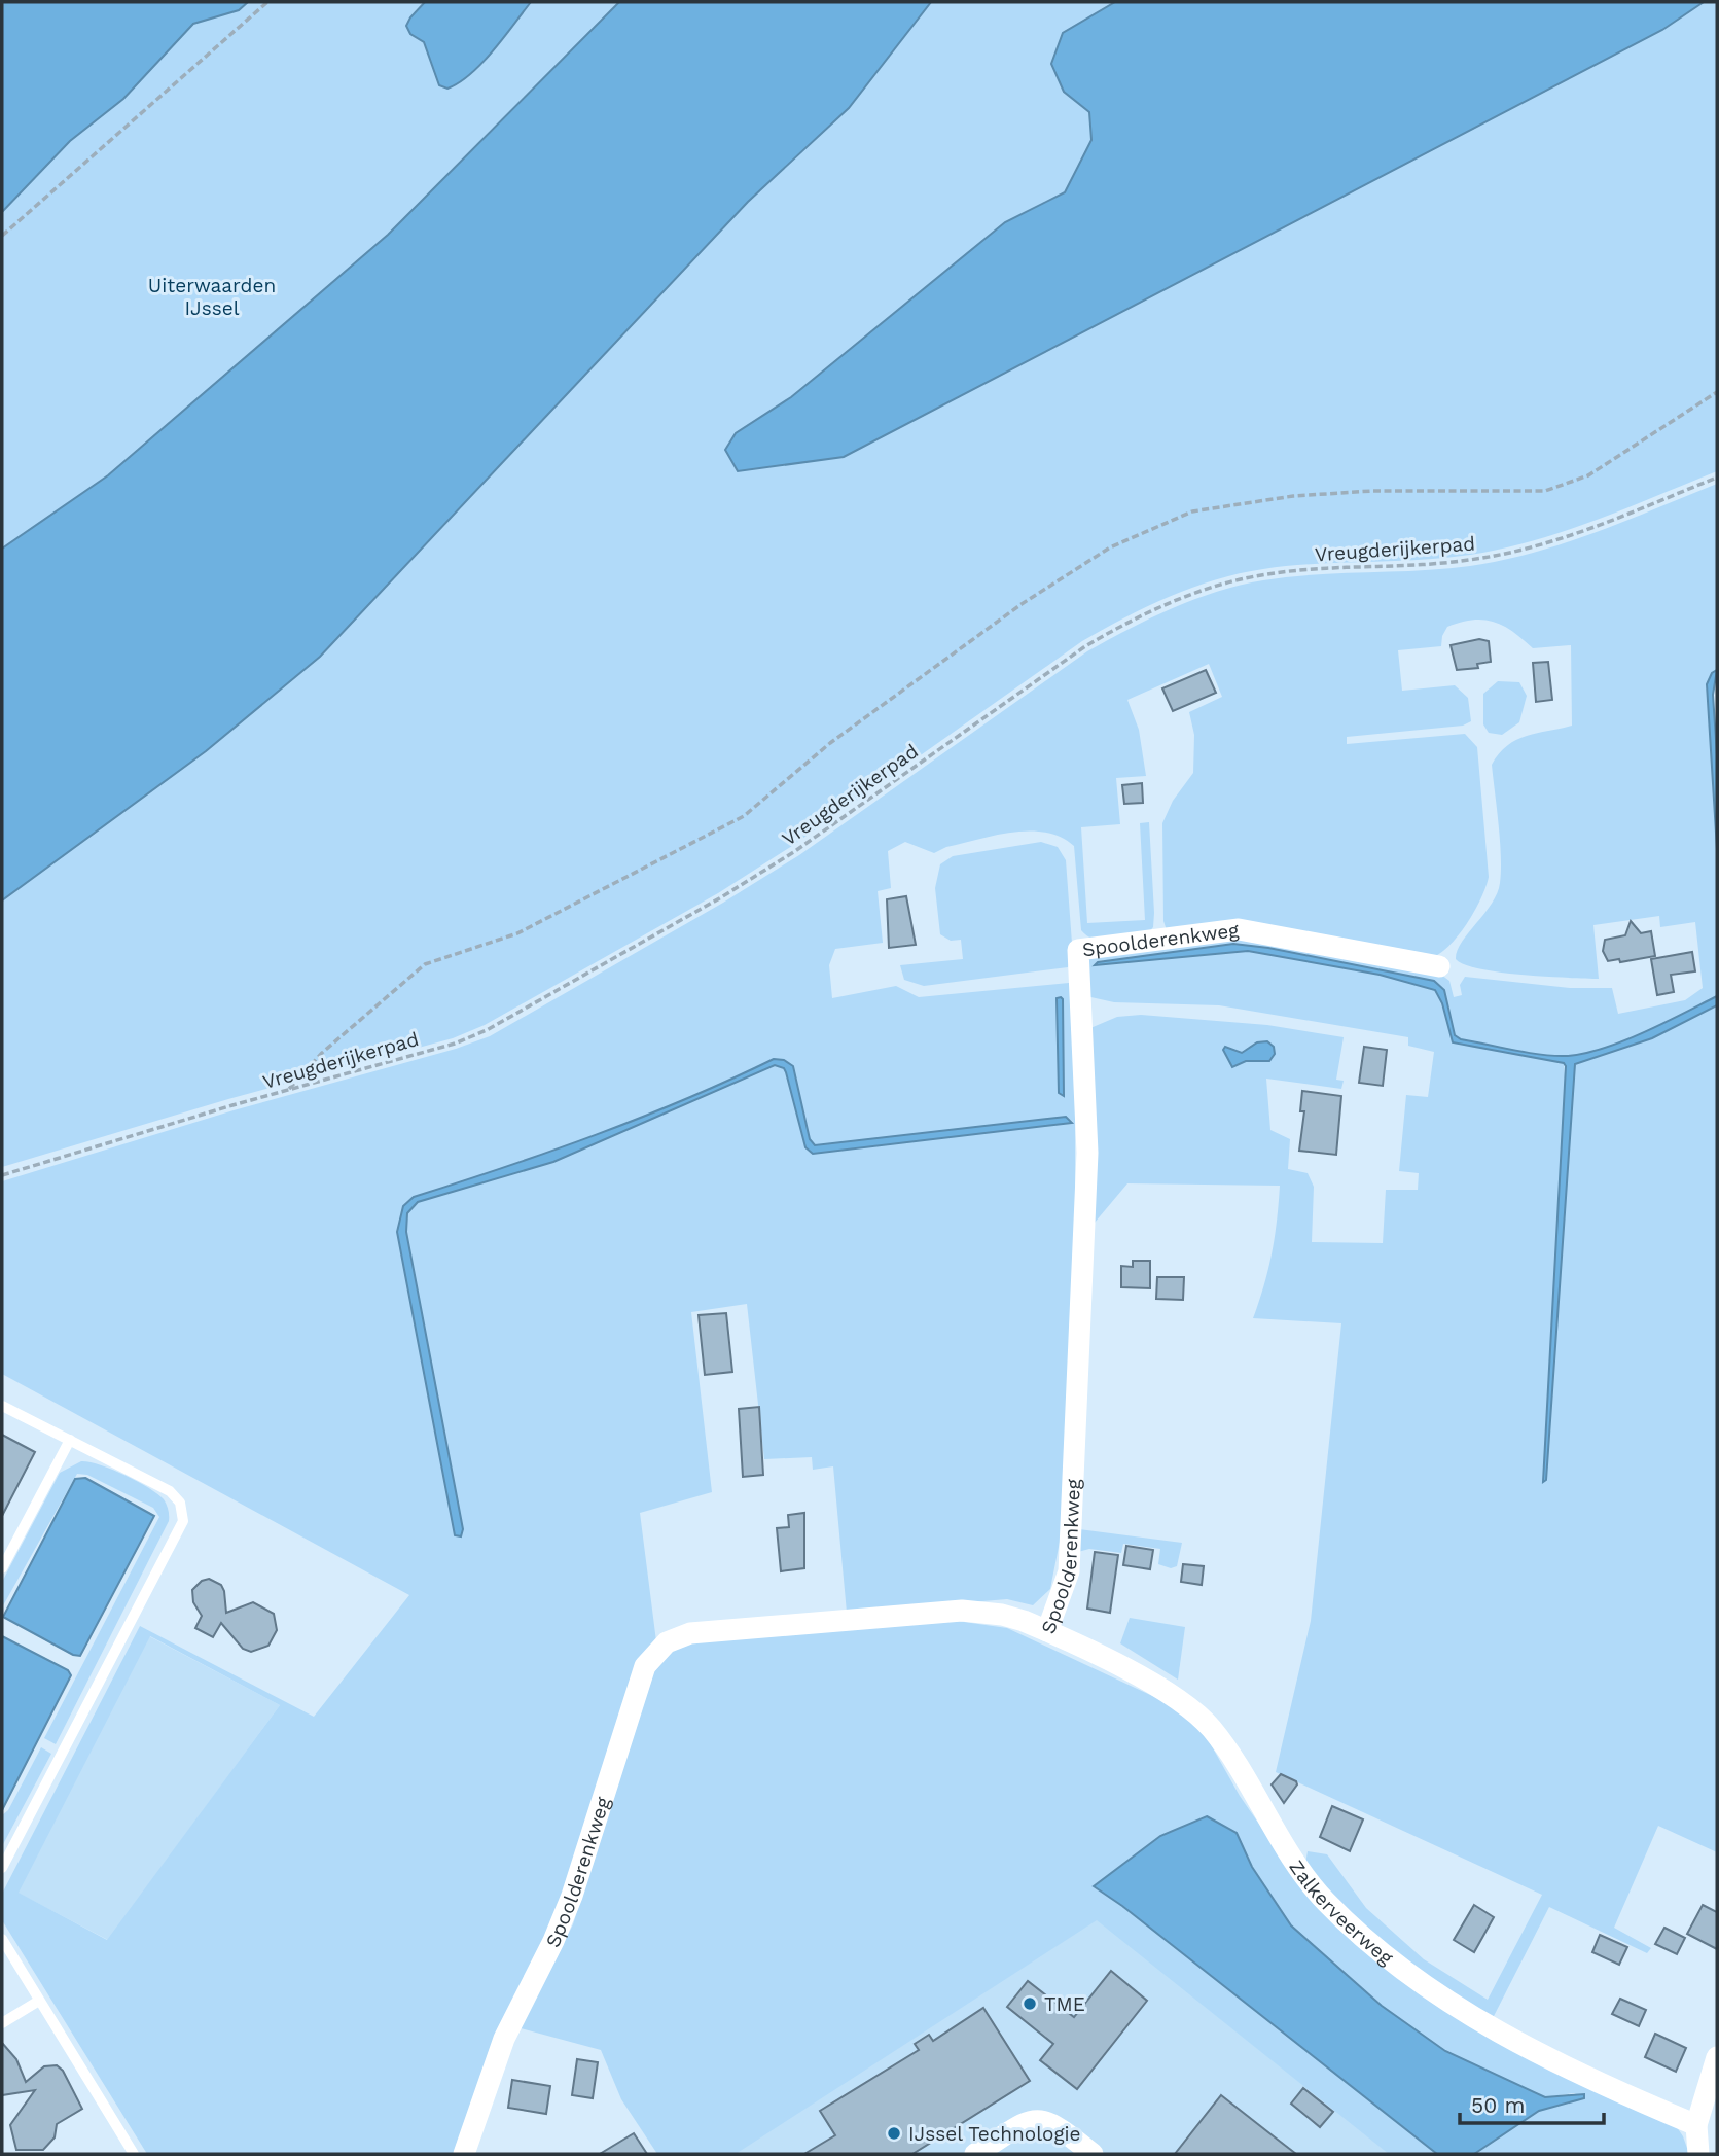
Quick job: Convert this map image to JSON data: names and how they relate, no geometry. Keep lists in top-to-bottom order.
{
  "streets": {
    "street": ["Spoolderenkweg", "Zalkerveerweg"],
    "path": ["Vreugderijkerpad"]
  },
  "crossings": [
    ["Spoolderenkweg", "Zalkerveerweg"]
  ],
  "parks": ["Uiterwaarden IJssel"],
  "places": ["TME", "IJssel Technologie"],
  "scale_bar": "50 m"
}
